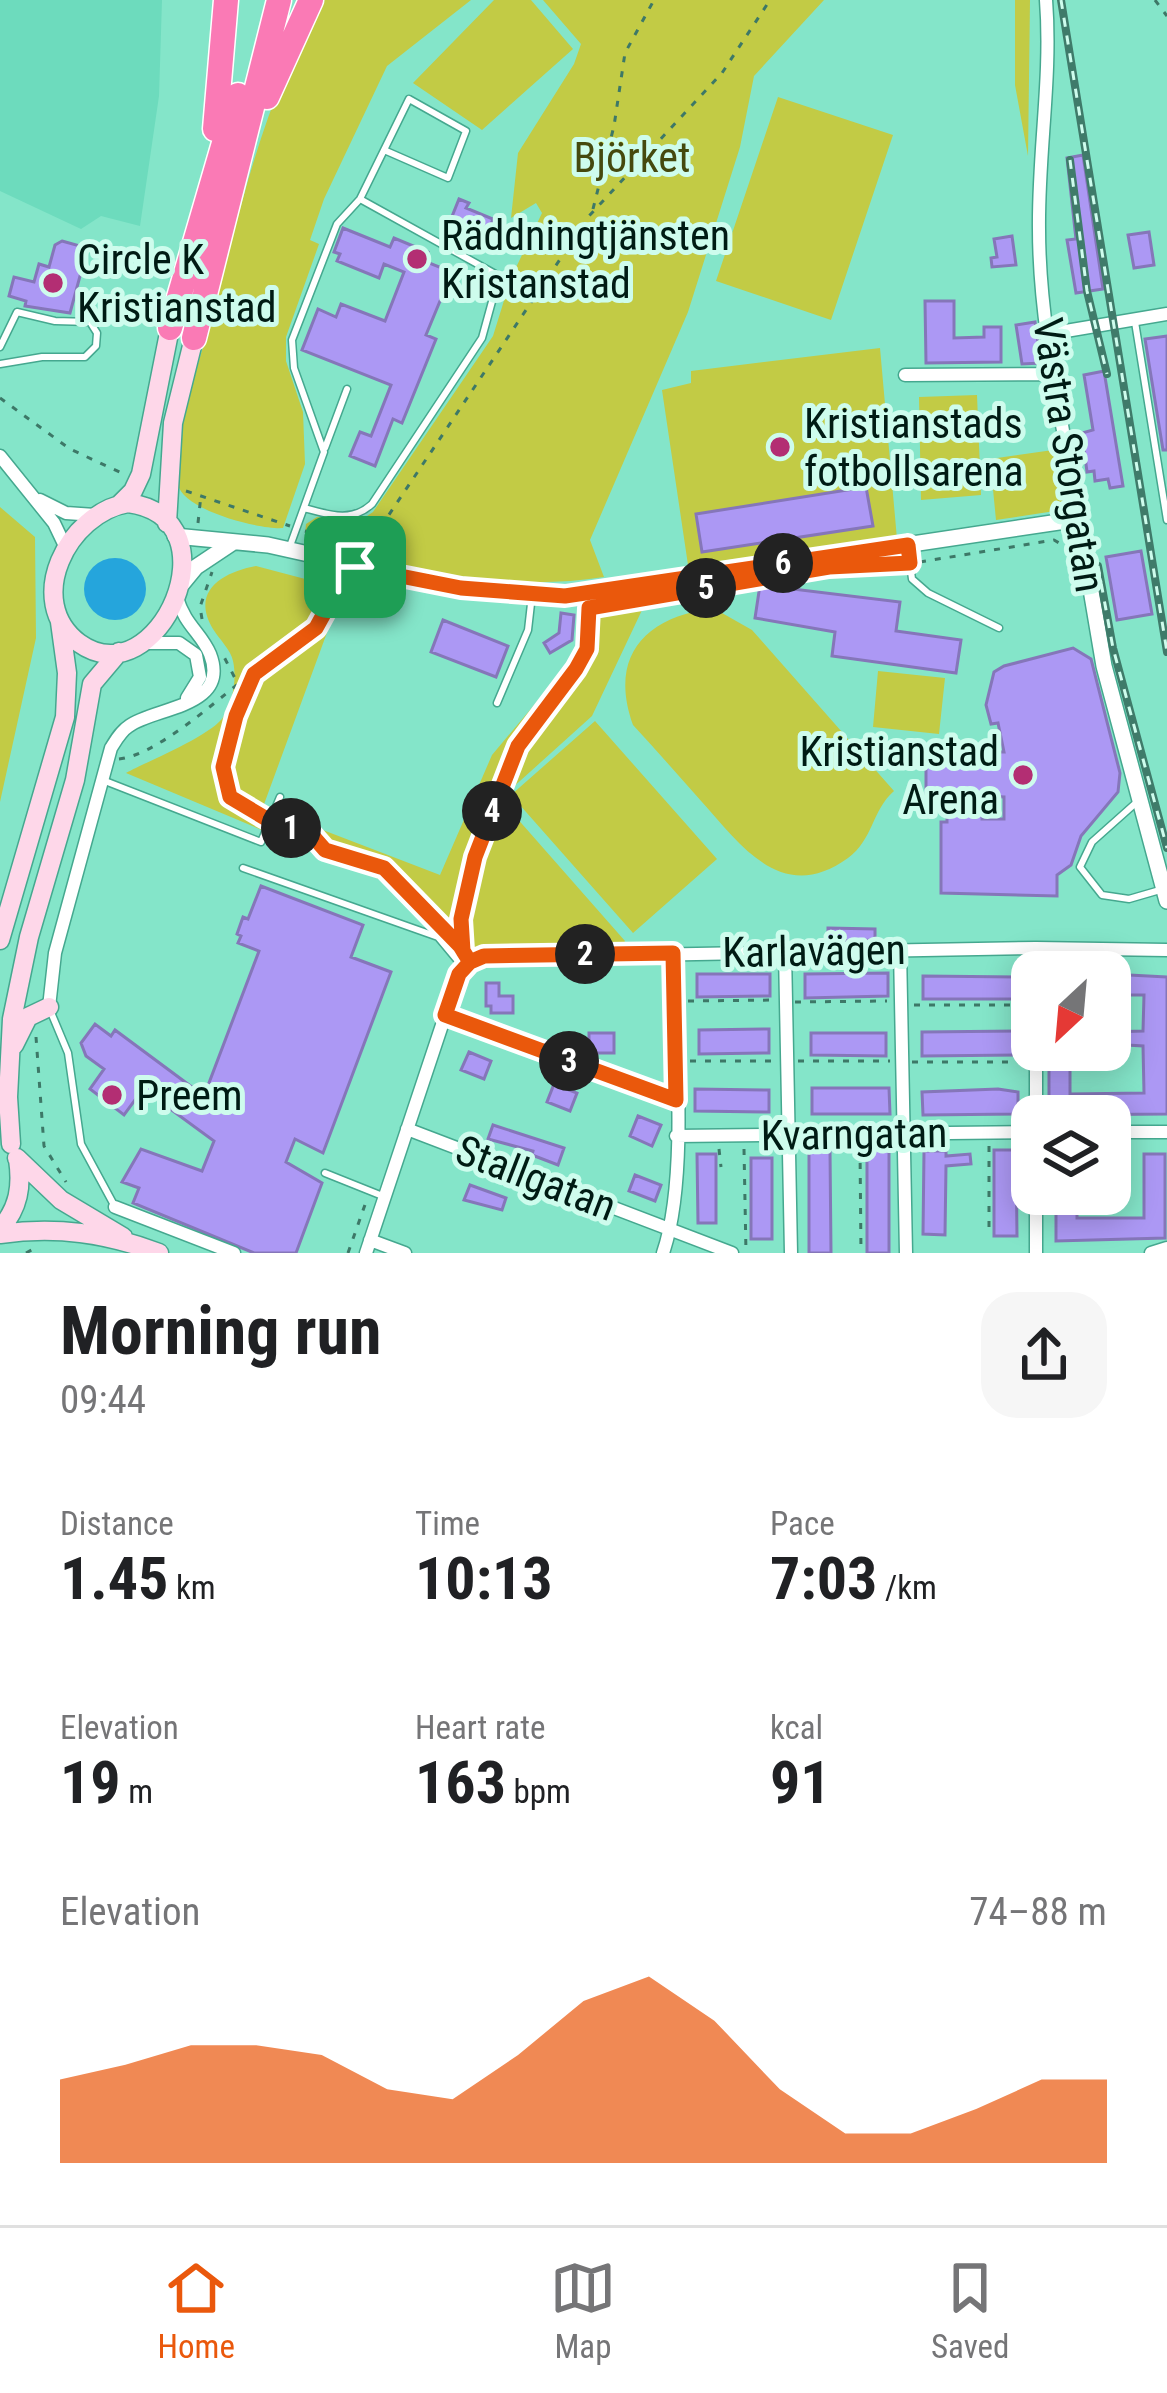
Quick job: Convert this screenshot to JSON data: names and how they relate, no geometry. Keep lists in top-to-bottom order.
{
  "streets": {
    "street": [
      "Västra Storgatan",
      "Karlavägen",
      "Kvarngatan",
      "Stallgatan"
    ]
  },
  "parks": ["Björket"],
  "places": [
    "Räddningtjänsten Kristanstad",
    "Circle K Kristianstad",
    "Kristianstads fotbollsarena",
    "Kristianstad Arena",
    "Preem"
  ],
  "north": "bottom left",
  "page": {
    "pins": [
      "6",
      "5",
      "4",
      "1",
      "2",
      "3"
    ],
    "heading": ["Morning run", "09:44"],
    "stats": [
      ["Distance", "1.45 km"],
      ["Time", "10:13"],
      ["Pace", "7:03 /km"],
      ["Elevation", "19 m"],
      ["Heart rate", "163 bpm"],
      ["kcal", "91"]
    ],
    "chart": ["Elevation", "74–88 m"],
    "tabs": ["Home", "Map", "Saved"]
  }
}
